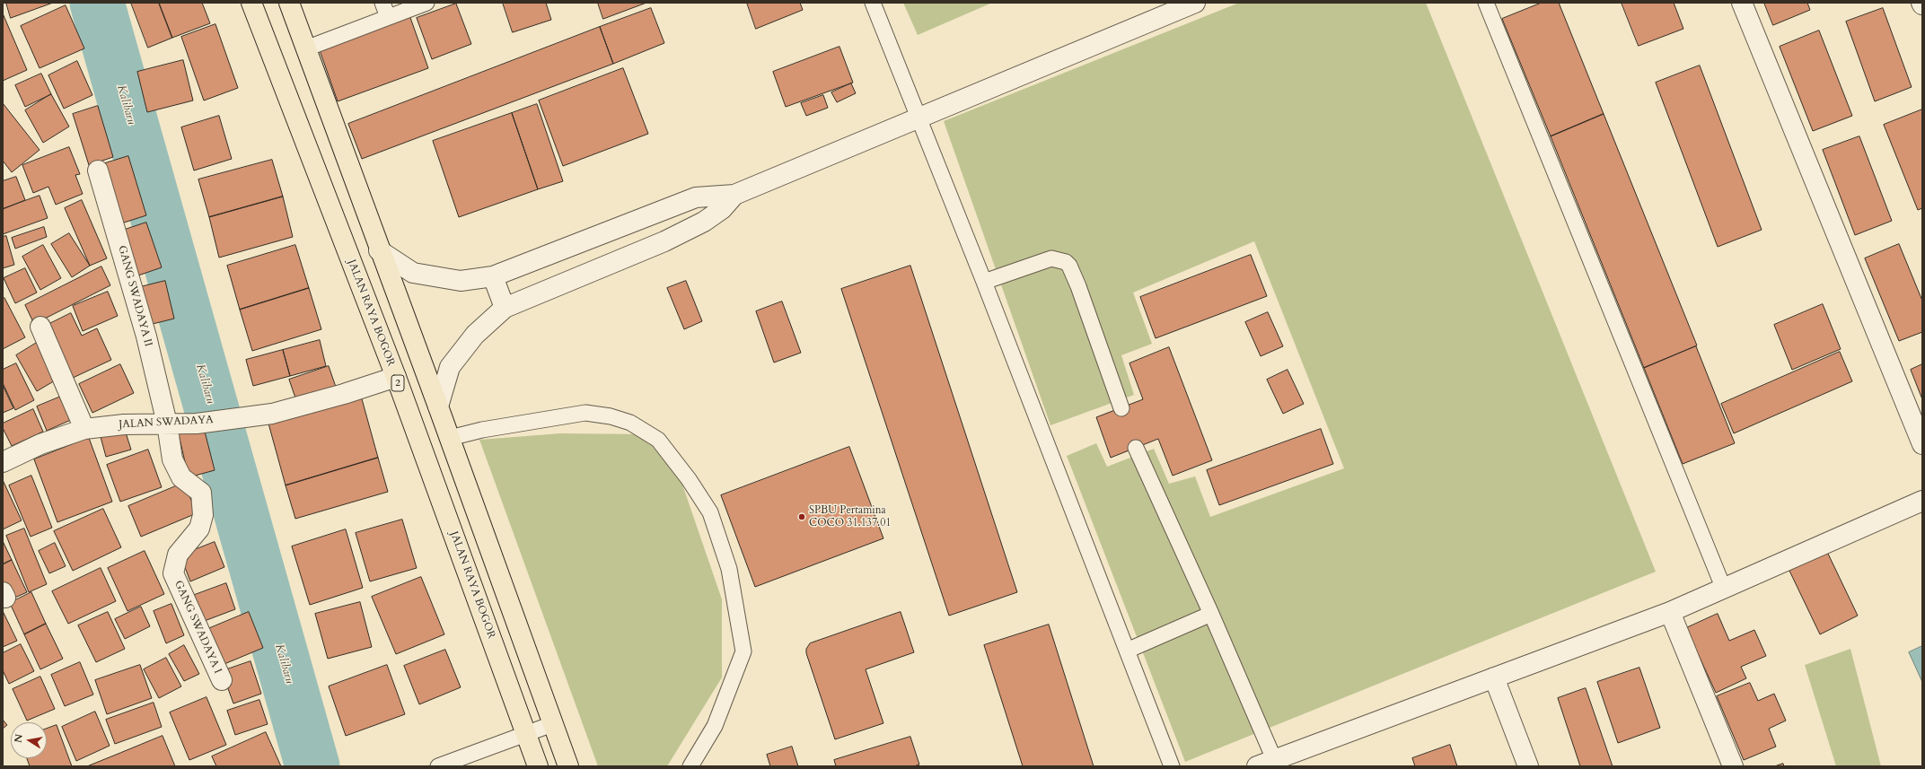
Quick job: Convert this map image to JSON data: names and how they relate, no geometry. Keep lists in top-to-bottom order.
{
  "streets": {
    "highway": ["JALAN RAYA BOGOR", "2"],
    "street": ["GANG SWADAYA II", "JALAN SWADAYA", "GANG SWADAYA I"]
  },
  "crossings": [
    ["GANG SWADAYA II", "JALAN SWADAYA"],
    ["GANG SWADAYA II", "GANG SWADAYA I"],
    ["JALAN RAYA BOGOR", "JALAN SWADAYA"],
    ["JALAN SWADAYA", "GANG SWADAYA I"]
  ],
  "water": ["Kalibaru"],
  "places": ["SPBU Pertamina COCO 31.137.01"],
  "north": "left"
}
